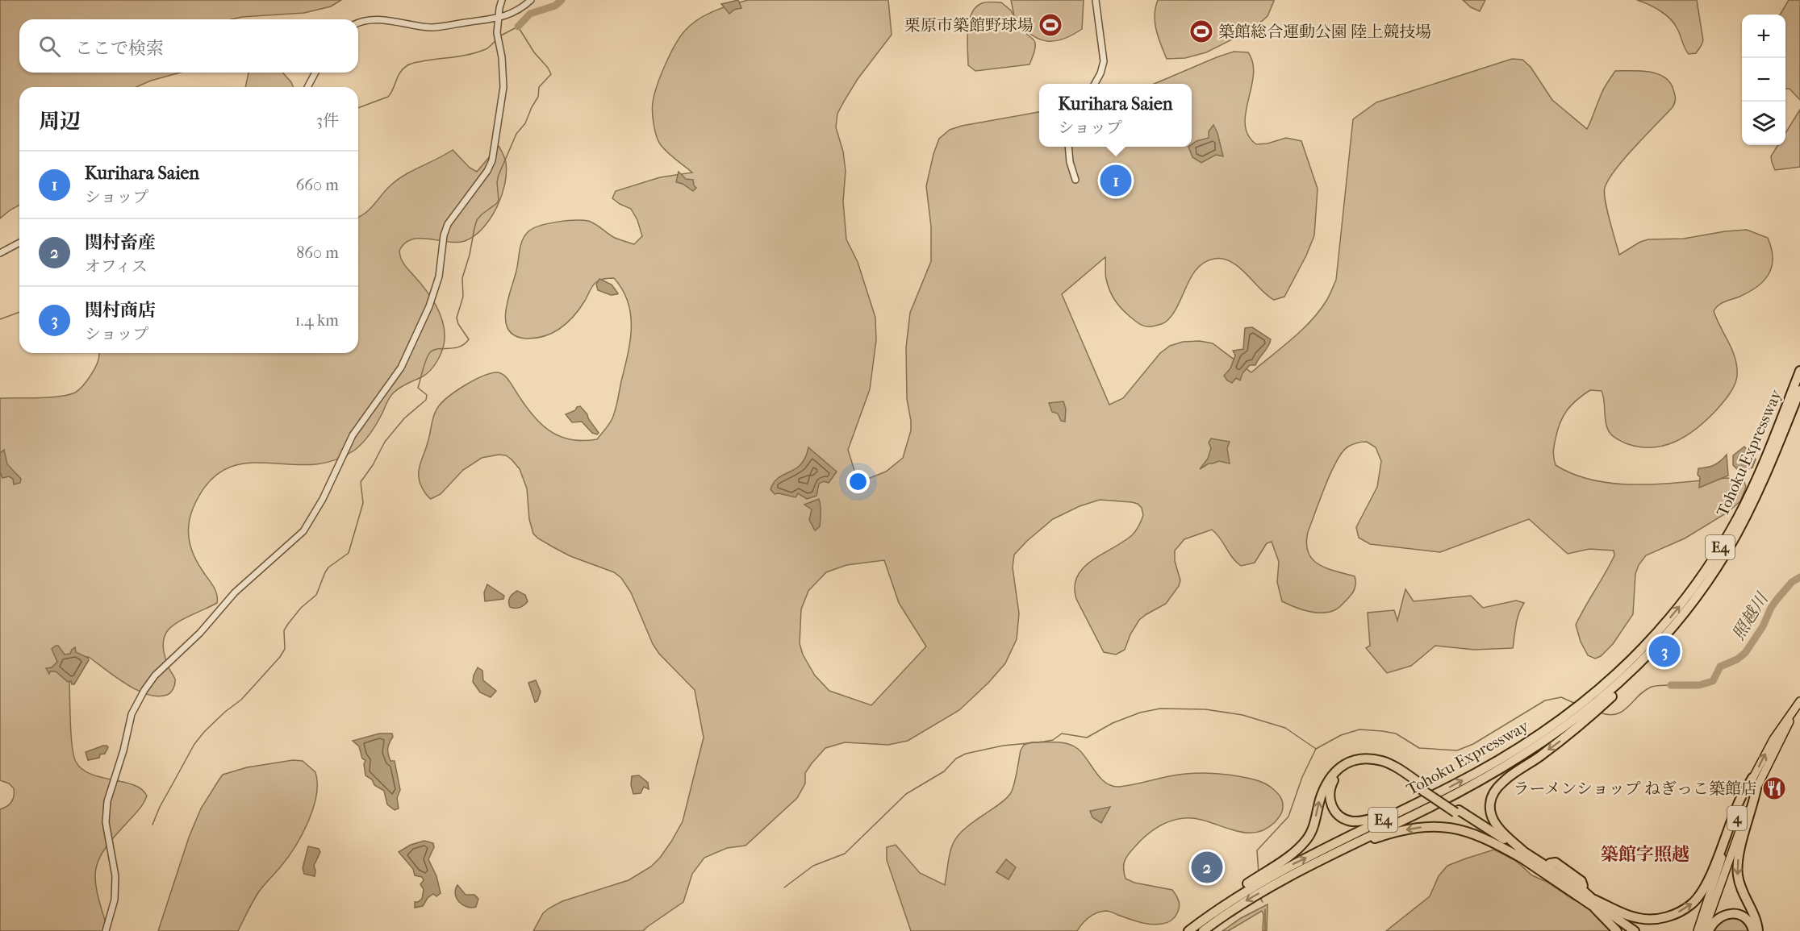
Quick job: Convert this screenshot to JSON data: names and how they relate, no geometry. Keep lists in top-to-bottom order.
{
  "streets": {
    "highway": ["Tohoku Expressway", "E4", "4"]
  },
  "districts": ["築館字照越"],
  "water": ["照越川"],
  "places": {
    "sports": ["栗原市築館野球場", "築館総合運動公園 陸上競技場"],
    "restaurant": ["ラーメンショップ ねぎっこ築館店"]
  },
  "page": {
    "map_buttons": ["+", "−"],
    "search": "ここで検索",
    "popup": ["Kurihara Saien", "ショップ"],
    "heading": ["周辺", "3件"],
    "list": [
      {
        "mark": "1",
        "name": "Kurihara Saien",
        "note": "ショップ",
        "value": "660 m"
      },
      {
        "mark": "2",
        "name": "関村畜産",
        "note": "オフィス",
        "value": "860 m"
      },
      {
        "mark": "3",
        "name": "関村商店",
        "note": "ショップ",
        "value": "1.4 km"
      }
    ],
    "pins": ["1", "3", "2"]
  }
}
